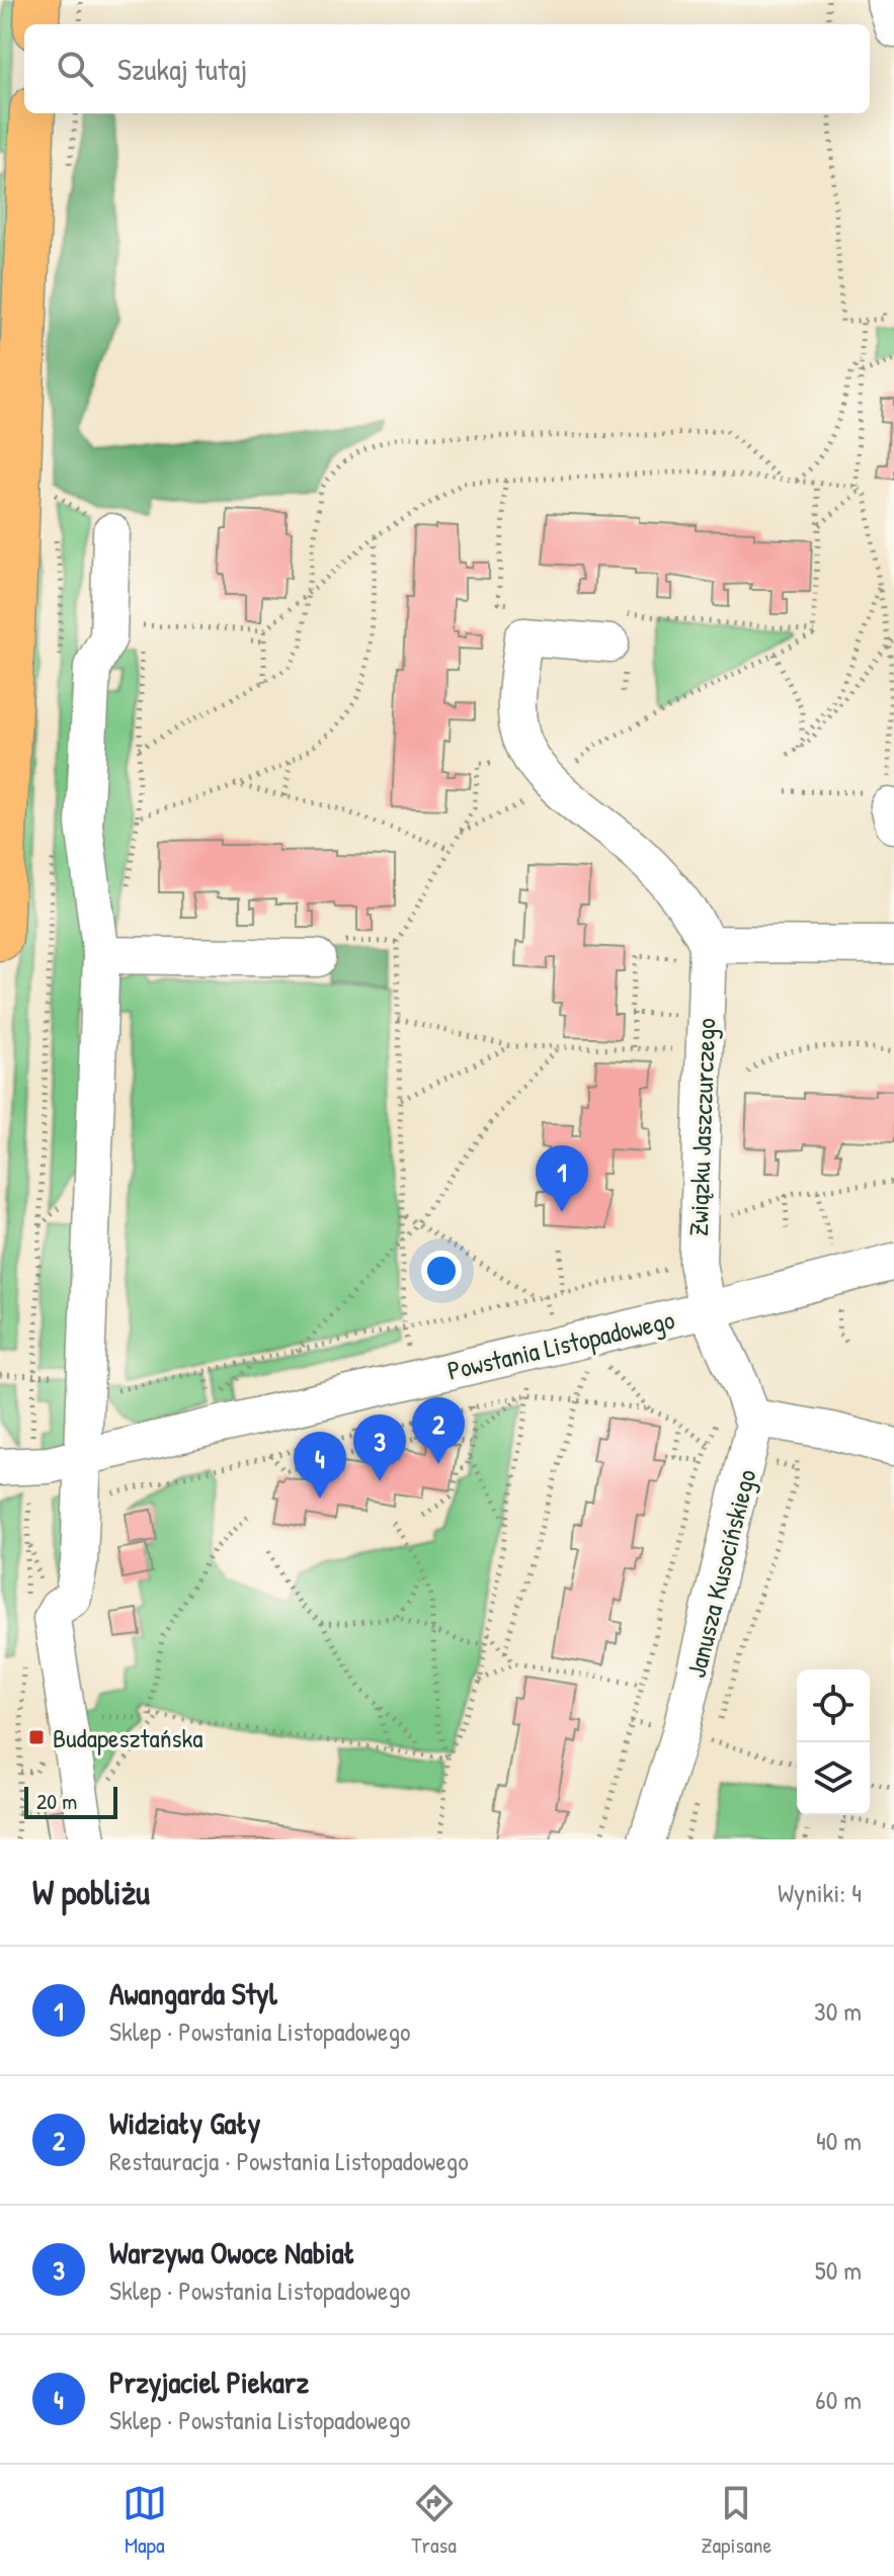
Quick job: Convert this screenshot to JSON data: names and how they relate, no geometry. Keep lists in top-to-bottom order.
{
  "streets": {
    "street": ["Związku Jaszczurczego", "Powstania Listopadowego", "Janusza Kusocińskiego"]
  },
  "crossings": [
    ["Związku Jaszczurczego", "Powstania Listopadowego"]
  ],
  "places": {
    "transit": ["Budapesztańska"]
  },
  "scale_bar": "20 m",
  "page": {
    "search": "Szukaj tutaj",
    "pins": [
      "1",
      "2",
      "3",
      "4"
    ],
    "scale": "20 m",
    "heading": ["W pobliżu", "Wyniki: 4"],
    "list": [
      {
        "mark": "1",
        "name": "Awangarda Styl",
        "note": "Sklep · Powstania Listopadowego",
        "value": "30 m"
      },
      {
        "mark": "2",
        "name": "Widziały Gały",
        "note": "Restauracja · Powstania Listopadowego",
        "value": "40 m"
      },
      {
        "mark": "3",
        "name": "Warzywa Owoce Nabiał",
        "note": "Sklep · Powstania Listopadowego",
        "value": "50 m"
      },
      {
        "mark": "4",
        "name": "Przyjaciel Piekarz",
        "note": "Sklep · Powstania Listopadowego",
        "value": "60 m"
      }
    ],
    "nav": ["Mapa", "Trasa", "Zapisane"]
  }
}
